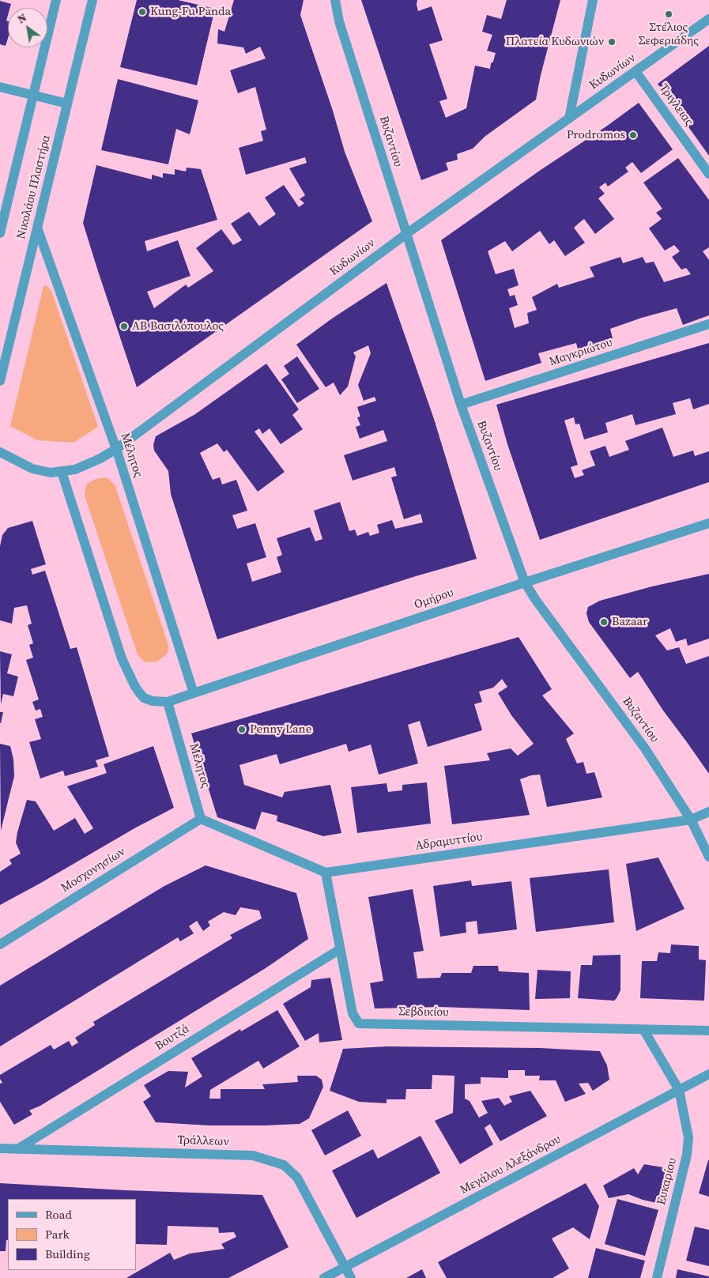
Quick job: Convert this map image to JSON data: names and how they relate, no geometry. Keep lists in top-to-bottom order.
{
  "streets": {
    "street": [
      "Κυδωνίων",
      "Τριγλειας",
      "Βυζαντίου",
      "Νικολάου Πλαστήρα",
      "Μαγκριώτου",
      "Μέλητος",
      "Ομήρου",
      "Αδραμυττίου",
      "Μοσχονησίων",
      "Σεβδικίου",
      "Βουτζά",
      "Τράλλεων",
      "Μεγάλου Αλεξάνδρου",
      "Ευκαρίου"
    ]
  },
  "crossings": [
    ["Κυδωνίων", "Τριγλειας"],
    ["Κυδωνίων", "Βυζαντίου"],
    ["Κυδωνίων", "Μέλητος"],
    ["Βυζαντίου", "Μαγκριώτου"],
    ["Βυζαντίου", "Ομήρου"],
    ["Βυζαντίου", "Αδραμυττίου"],
    ["Νικολάου Πλαστήρα", "Μέλητος"],
    ["Μέλητος", "Ομήρου"],
    ["Μέλητος", "Μοσχονησίων"],
    ["Αδραμυττίου", "Σεβδικίου"],
    ["Σεβδικίου", "Βουτζά"],
    ["Βουτζά", "Τράλλεων"],
    ["Τράλλεων", "Μεγάλου Αλεξάνδρου"],
    ["Μεγάλου Αλεξάνδρου", "Ευκαρίου"]
  ],
  "places": [
    "Kung-Fu Panda",
    "Στέλιος Σεφεριάδης",
    "Πλατεία Κυδωνιών",
    "Prodromos",
    "ΑΒ Βασιλόπουλος",
    "Bazaar",
    "Penny Lane"
  ],
  "legend": ["Road", "Park", "Building"],
  "north": "top left"
}
